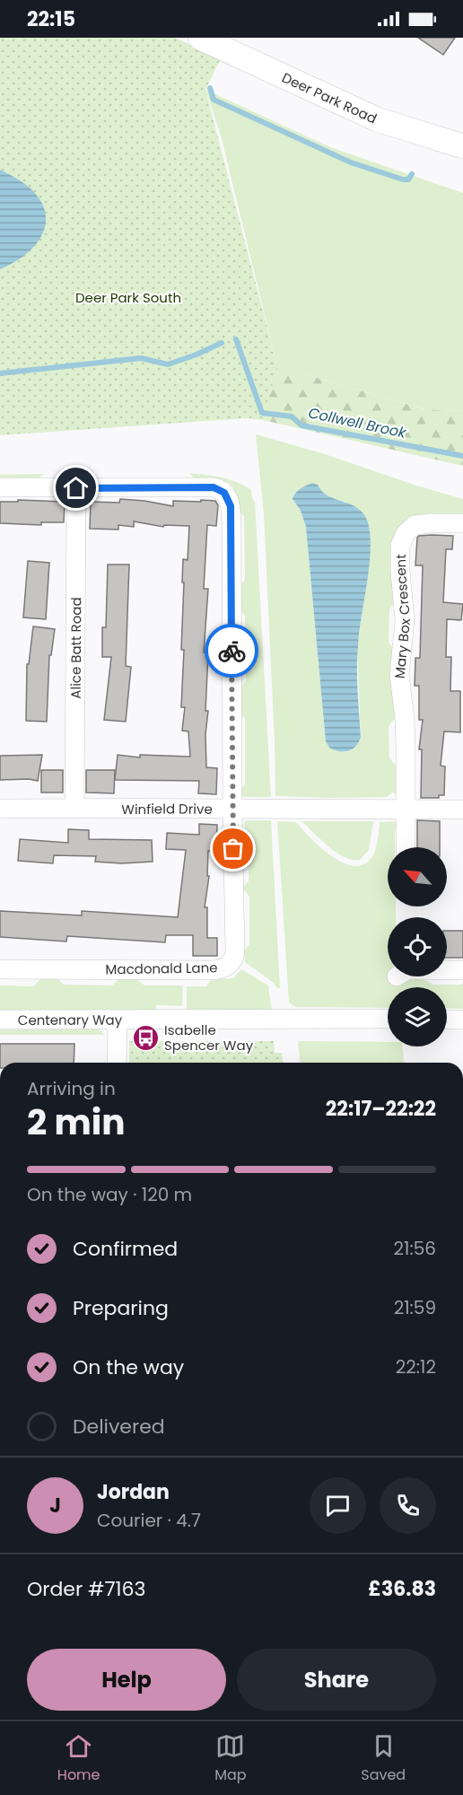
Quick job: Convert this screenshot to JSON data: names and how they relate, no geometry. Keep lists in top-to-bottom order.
{
  "streets": {
    "street": [
      "Deer Park Road",
      "Mary Box Crescent",
      "Alice Batt Road",
      "Winfield Drive",
      "Macdonald Lane",
      "Centenary Way"
    ]
  },
  "crossings": [
    ["Mary Box Crescent", "Winfield Drive"],
    ["Alice Batt Road", "Winfield Drive"],
    ["Winfield Drive", "Macdonald Lane"]
  ],
  "water": ["Collwell Brook"],
  "parks": ["Deer Park South"],
  "places": {
    "bus stop": ["Isabelle Spencer Way"]
  },
  "north": "top left",
  "page": {
    "status": "22:15",
    "heading": ["2 min", "Arriving in", "22:17–22:22"],
    "panel": [
      "Jordan",
      "Courier · 4.7",
      "Order #7163",
      "£36.83"
    ],
    "bar": "On the way · 120 m",
    "list": [
      ["Confirmed", "21:56"],
      ["Preparing", "21:59"],
      ["On the way", "22:12"],
      "Delivered"
    ],
    "round": "J",
    "buttons": ["Help", "Share"],
    "tabs": ["Home", "Map", "Saved"]
  }
}
